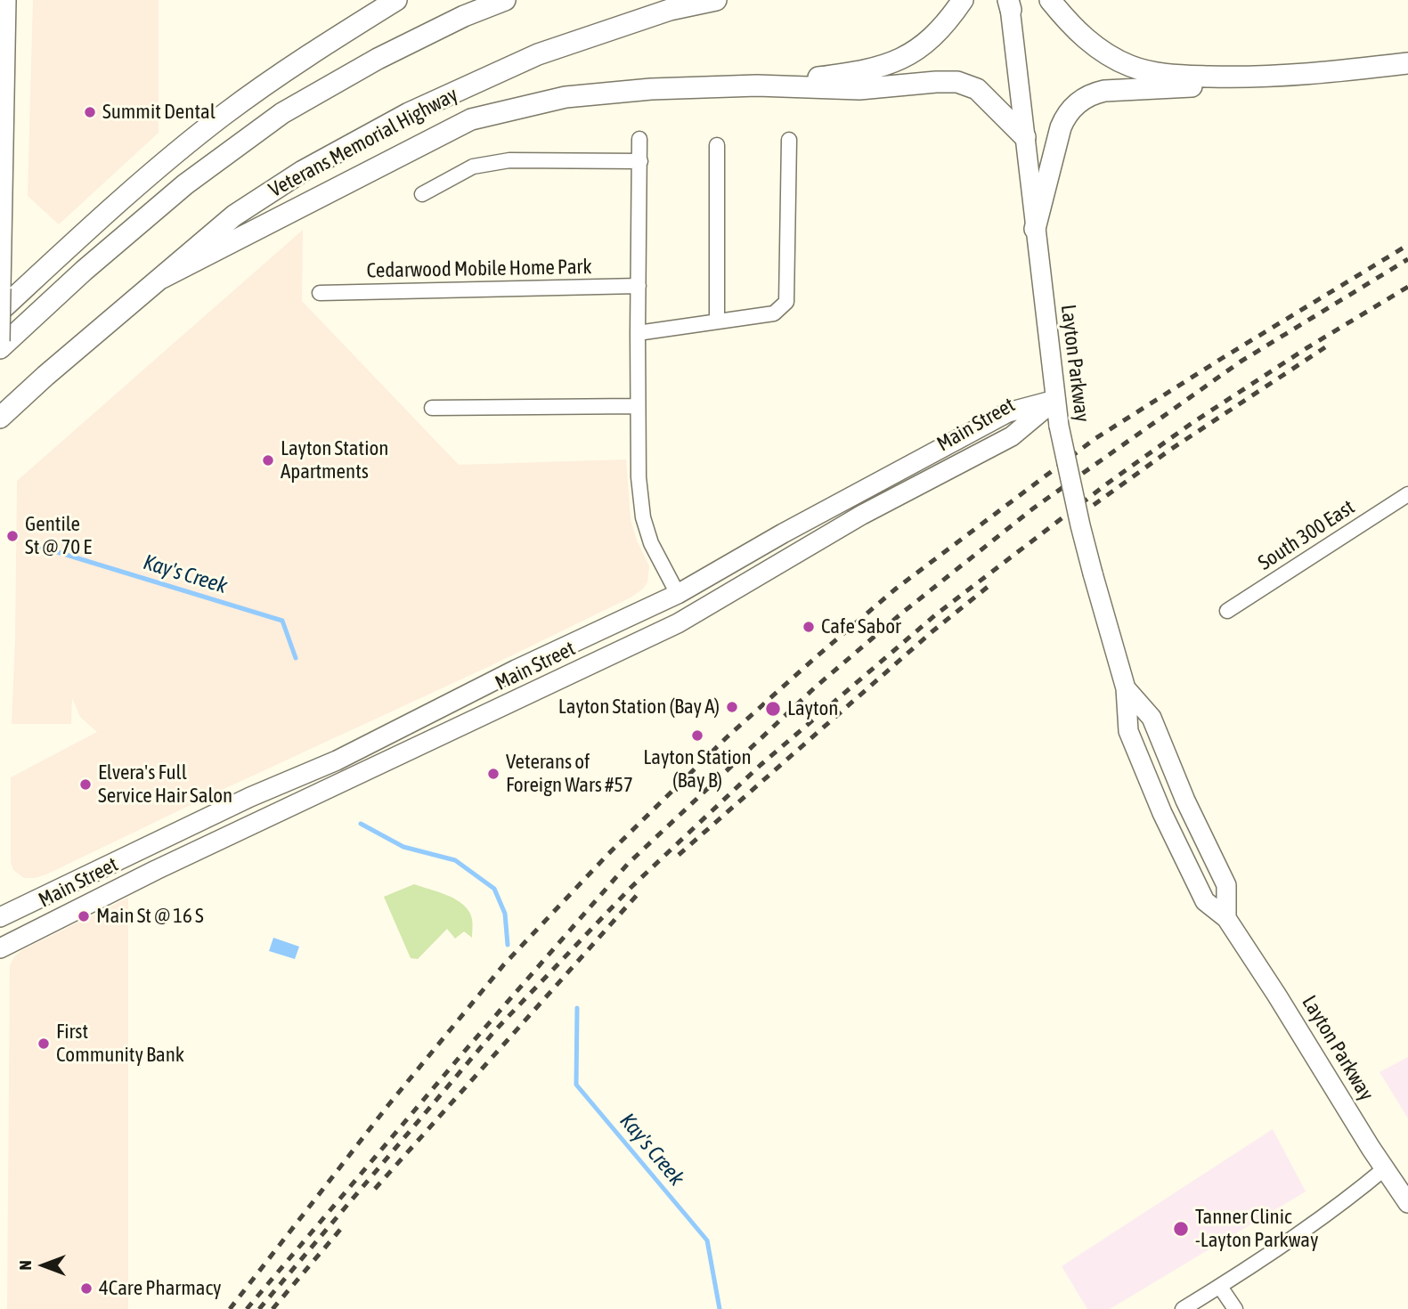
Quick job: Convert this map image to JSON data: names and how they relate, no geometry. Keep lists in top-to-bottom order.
{
  "streets": {
    "highway": ["Veterans Memorial Highway"],
    "main road": ["Layton Parkway", "Main Street"],
    "street": ["Cedarwood Mobile Home Park", "South 300 East"]
  },
  "crossings": [
    ["Layton Parkway", "Main Street"]
  ],
  "water": ["Kay's Creek"],
  "places": [
    "Summit Dental",
    "Layton Station Apartments",
    "Gentile St @ 70 E",
    "Cafe Sabor",
    "Layton Station (Bay A)",
    "Layton",
    "Layton Station (Bay B)",
    "Veterans of Foreign Wars #57",
    "Elvera's Full Service Hair Salon",
    "Main St @ 16 S",
    "First Community Bank",
    "Tanner Clinic -Layton Parkway",
    "4Care Pharmacy"
  ],
  "north": "left"
}
